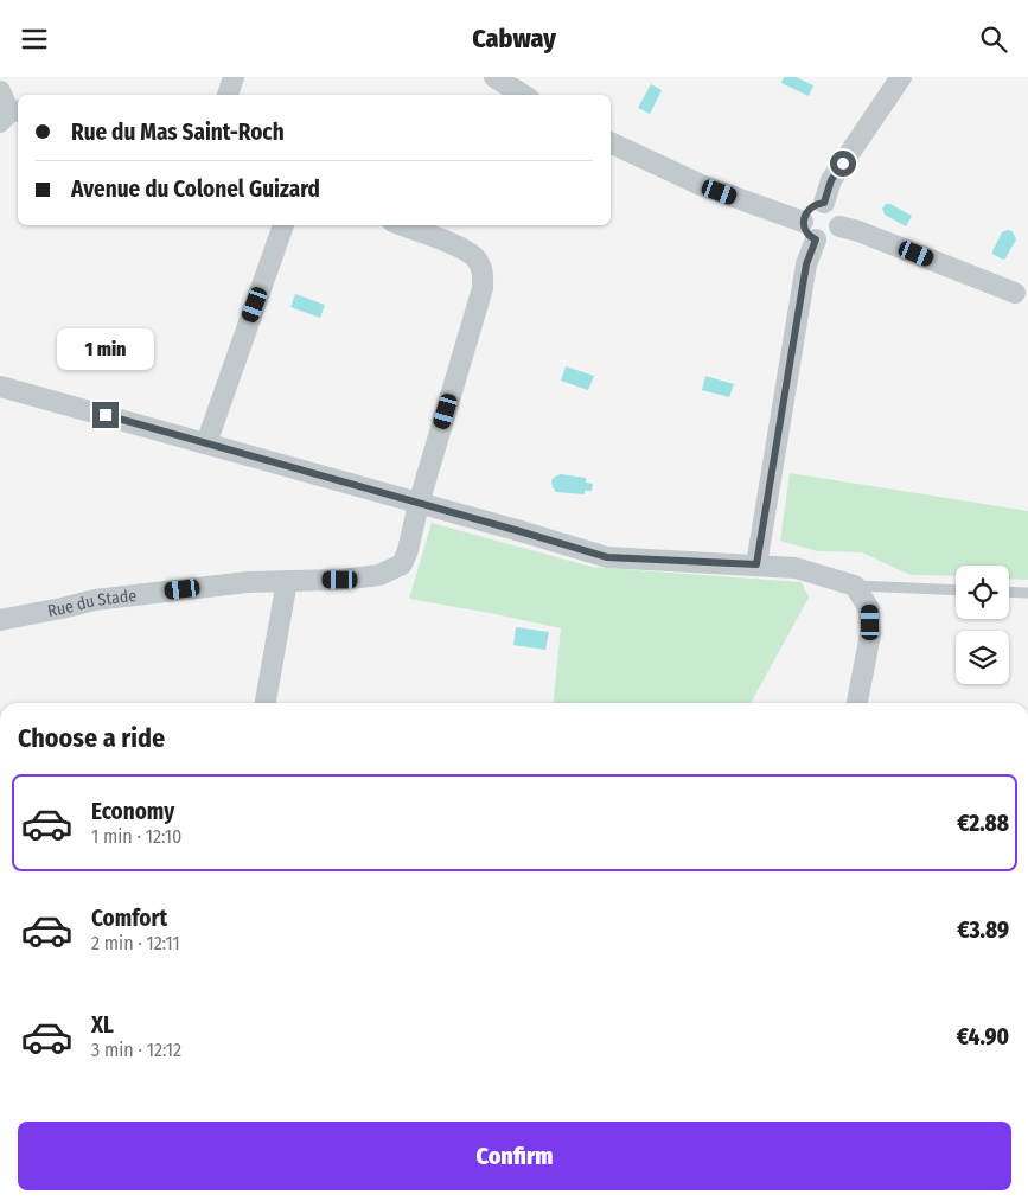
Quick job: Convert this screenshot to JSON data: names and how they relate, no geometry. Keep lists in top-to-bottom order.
{
  "streets": {
    "street": ["Rue du Stade"]
  },
  "page": {
    "header": "Cabway",
    "banner": ["Rue du Mas Saint-Roch", "Avenue du Colonel Guizard"],
    "bubble": "1 min",
    "heading": "Choose a ride",
    "list": [
      {
        "name": "Economy",
        "note": "1 min · 12:10",
        "value": "€2.88"
      },
      {
        "name": "Comfort",
        "note": "2 min · 12:11",
        "value": "€3.89"
      },
      {
        "name": "XL",
        "note": "3 min · 12:12",
        "value": "€4.90"
      }
    ],
    "buttons": "Confirm"
  }
}
